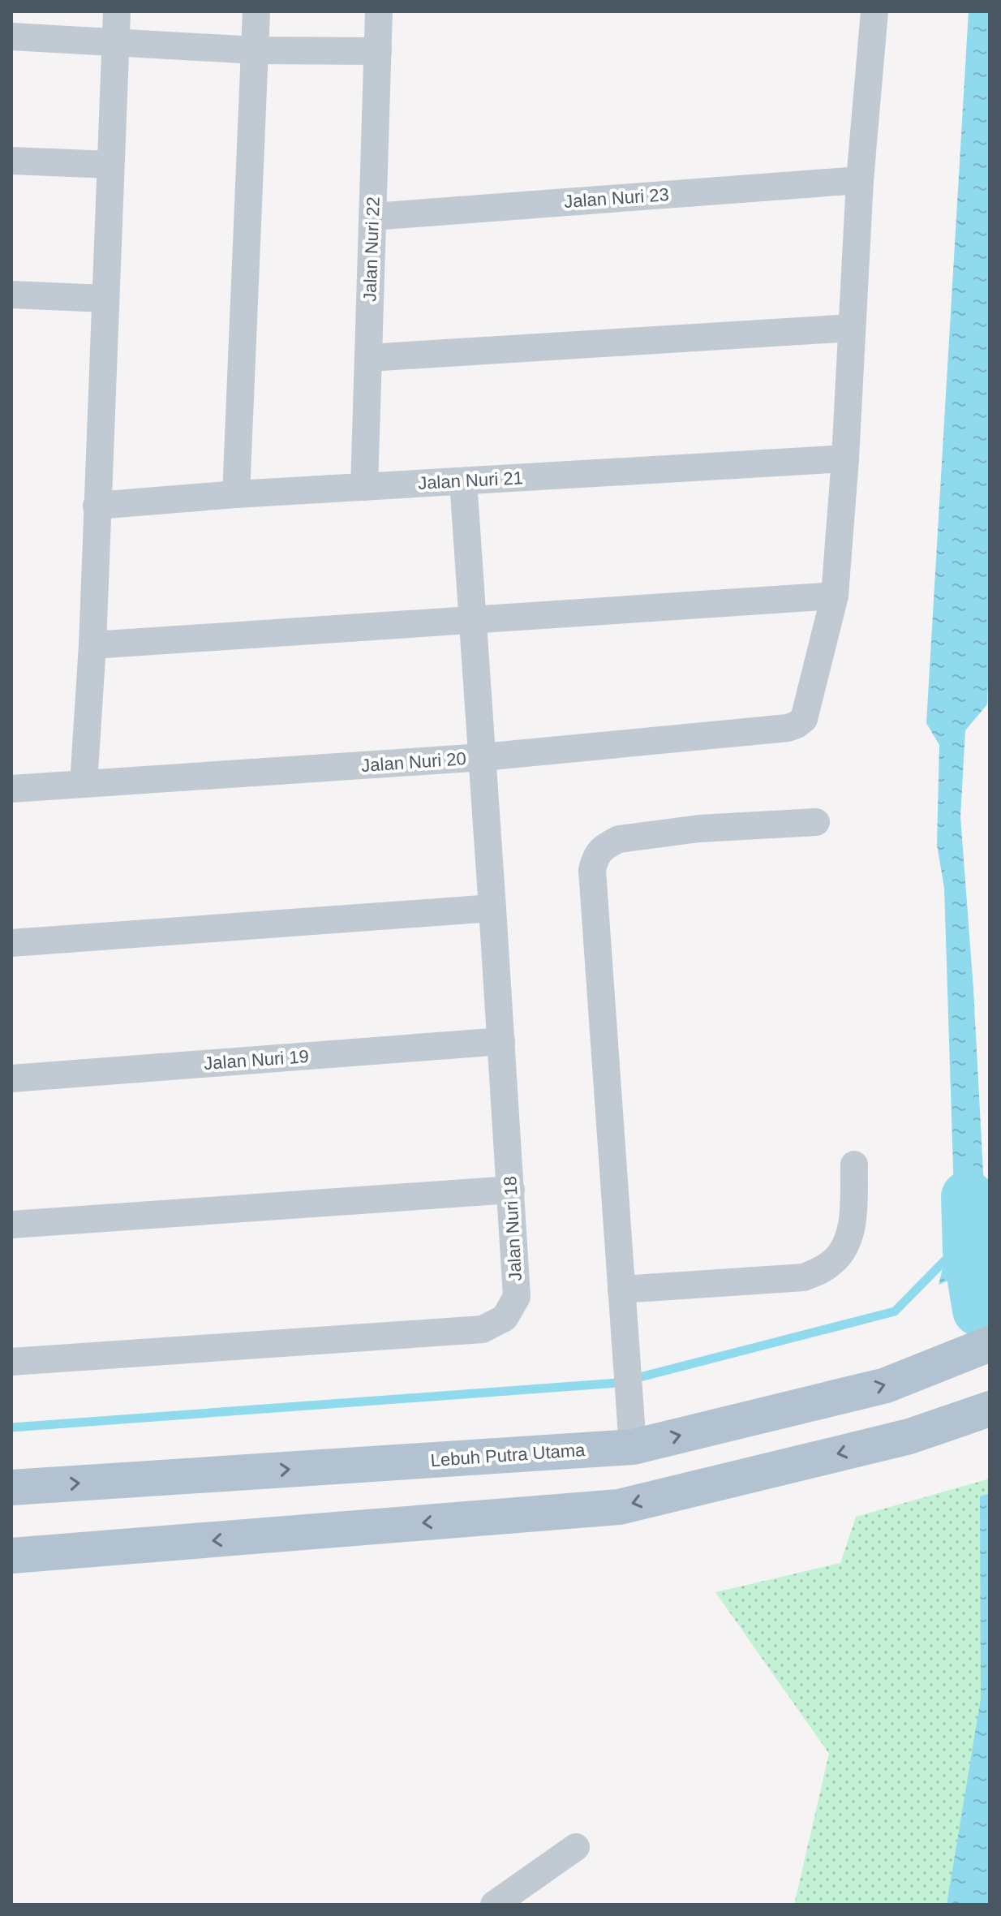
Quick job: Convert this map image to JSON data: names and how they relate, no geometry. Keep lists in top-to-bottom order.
{
  "streets": {
    "main road": ["Lebuh Putra Utama"],
    "street": [
      "Jalan Nuri 23",
      "Jalan Nuri 22",
      "Jalan Nuri 21",
      "Jalan Nuri 20",
      "Jalan Nuri 19",
      "Jalan Nuri 18"
    ]
  },
  "crossings": [
    ["Jalan Nuri 23", "Jalan Nuri 22"],
    ["Jalan Nuri 22", "Jalan Nuri 21"],
    ["Jalan Nuri 21", "Jalan Nuri 18"],
    ["Jalan Nuri 20", "Jalan Nuri 18"],
    ["Jalan Nuri 19", "Jalan Nuri 18"]
  ]
}
